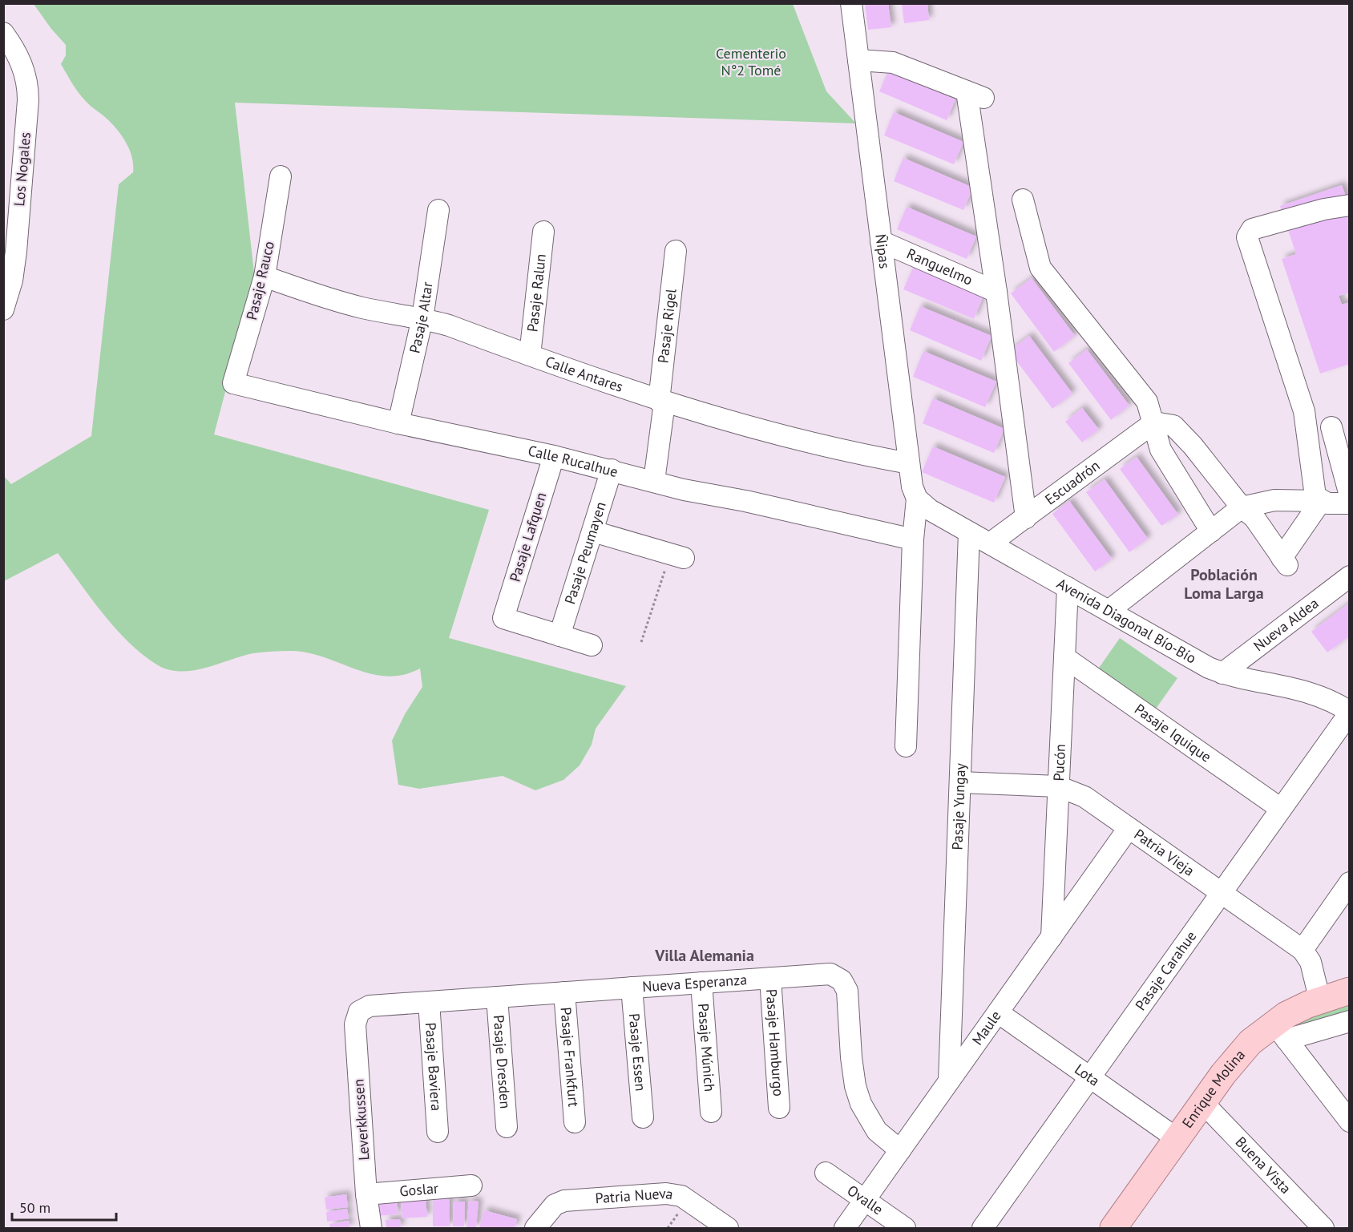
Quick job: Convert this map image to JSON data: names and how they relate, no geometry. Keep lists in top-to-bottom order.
{
  "streets": {
    "main road": ["Enrique Molina"],
    "street": [
      "Los Nogales",
      "Ñipas",
      "Ranguelmo",
      "Pasaje Rauco",
      "Pasaje Ralun",
      "Pasaje Altar",
      "Pasaje Rigel",
      "Calle Antares",
      "Calle Rucalhue",
      "Escuadrón",
      "Pasaje Lafquen",
      "Pasaje Peumayen",
      "Avenida Diagonal Bío-Bío",
      "Nueva Aldea",
      "Pasaje Iquique",
      "Pucón",
      "Pasaje Yungay",
      "Patria Vieja",
      "Pasaje Carahue",
      "Nueva Esperanza",
      "Maule",
      "Pasaje Hamburgo",
      "Pasaje Múnich",
      "Pasaje Essen",
      "Pasaje Frankfurt",
      "Pasaje Dresden",
      "Pasaje Baviera",
      "Lota",
      "Leverkkussen",
      "Buena Vista",
      "Goslar",
      "Patria Nueva",
      "Ovalle"
    ]
  },
  "crossings": [
    ["Ñipas", "Ranguelmo"],
    ["Ñipas", "Calle Antares"],
    ["Ñipas", "Avenida Diagonal Bío-Bío"],
    ["Pasaje Rauco", "Calle Antares"],
    ["Pasaje Rauco", "Calle Rucalhue"],
    ["Pasaje Ralun", "Calle Antares"],
    ["Pasaje Altar", "Calle Antares"],
    ["Pasaje Altar", "Calle Rucalhue"],
    ["Pasaje Rigel", "Calle Antares"],
    ["Calle Rucalhue", "Pasaje Lafquen"],
    ["Calle Rucalhue", "Pasaje Peumayen"],
    ["Escuadrón", "Avenida Diagonal Bío-Bío"],
    ["Pasaje Lafquen", "Pasaje Peumayen"],
    ["Avenida Diagonal Bío-Bío", "Nueva Aldea"],
    ["Avenida Diagonal Bío-Bío", "Pucón"],
    ["Avenida Diagonal Bío-Bío", "Pasaje Yungay"],
    ["Avenida Diagonal Bío-Bío", "Pasaje Carahue"],
    ["Pasaje Iquique", "Pucón"],
    ["Pasaje Iquique", "Pasaje Carahue"],
    ["Pucón", "Patria Vieja"],
    ["Pucón", "Maule"],
    ["Pasaje Yungay", "Patria Vieja"],
    ["Pasaje Yungay", "Maule"],
    ["Patria Vieja", "Pasaje Carahue"],
    ["Patria Vieja", "Maule"],
    ["Patria Vieja", "Enrique Molina"],
    ["Pasaje Carahue", "Lota"],
    ["Nueva Esperanza", "Maule"],
    ["Nueva Esperanza", "Pasaje Hamburgo"],
    ["Nueva Esperanza", "Pasaje Múnich"],
    ["Nueva Esperanza", "Pasaje Essen"],
    ["Nueva Esperanza", "Pasaje Frankfurt"],
    ["Nueva Esperanza", "Pasaje Dresden"],
    ["Nueva Esperanza", "Pasaje Baviera"],
    ["Nueva Esperanza", "Leverkkussen"],
    ["Maule", "Lota"],
    ["Maule", "Ovalle"],
    ["Lota", "Enrique Molina"],
    ["Enrique Molina", "Buena Vista"],
    ["Leverkkussen", "Goslar"]
  ],
  "districts": ["Población Loma Larga", "Villa Alemania"],
  "parks": ["Cementerio N°2 Tomé"],
  "scale_bar": "50 m"
}
